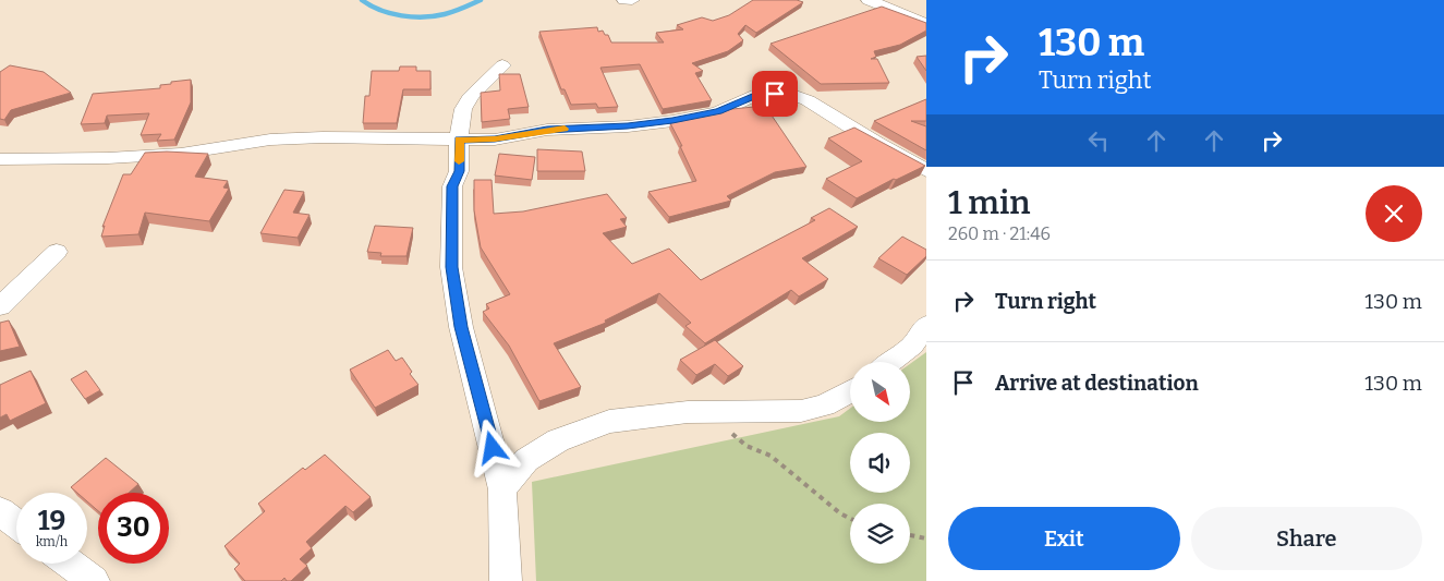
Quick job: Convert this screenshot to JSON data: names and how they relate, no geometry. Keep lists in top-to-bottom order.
{
  "north": "bottom right",
  "page": {
    "turn": ["130 m", "Turn right"],
    "heading": ["1 min", "260 m · 21:46"],
    "list": [
      {
        "name": "Turn right",
        "value": "130 m"
      },
      {
        "name": "Arrive at destination",
        "value": "130 m"
      }
    ],
    "speed": "19 km/h",
    "limit": "30",
    "buttons": ["Exit", "Share"]
  }
}
